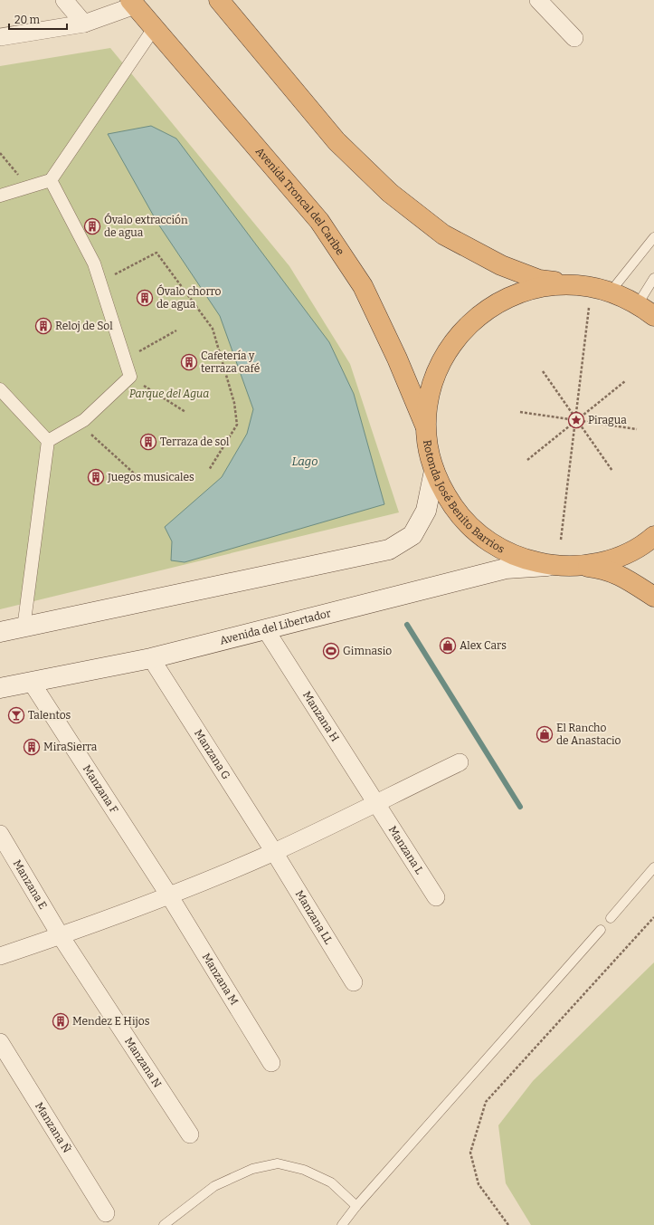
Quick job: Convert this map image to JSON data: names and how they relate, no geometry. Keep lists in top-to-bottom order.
{
  "streets": {
    "highway": ["Avenida Troncal del Caribe", "Rotonda José Benito Barrios"],
    "main road": ["Avenida del Libertador"],
    "street": [
      "Manzana H",
      "Manzana G",
      "Manzana F",
      "Manzana L",
      "Manzana E",
      "Manzana LL",
      "Manzana M",
      "Manzana N",
      "Manzana Ñ"
    ]
  },
  "crossings": [
    ["Avenida Troncal del Caribe", "Rotonda José Benito Barrios"],
    ["Rotonda José Benito Barrios", "Avenida del Libertador"],
    ["Avenida del Libertador", "Manzana H"],
    ["Avenida del Libertador", "Manzana G"],
    ["Avenida del Libertador", "Manzana F"],
    ["Manzana H", "Manzana L"],
    ["Manzana G", "Manzana LL"],
    ["Manzana F", "Manzana M"],
    ["Manzana E", "Manzana N"]
  ],
  "water": ["Lago"],
  "parks": ["Parque del Agua"],
  "places": {
    "building": [
      "Óvalo extracción de agua",
      "Óvalo chorro de agua",
      "Reloj de Sol",
      "Cafetería y terraza café",
      "Terraza de sol",
      "Juegos musicales",
      "MiraSierra",
      "Mendez E Hijos"
    ],
    "place": ["Piragua"],
    "shop": ["Alex Cars", "El Rancho de Anastacio"],
    "sports": ["Gimnasio"],
    "bar": ["Talentos"]
  },
  "scale_bar": "20 m"
}
